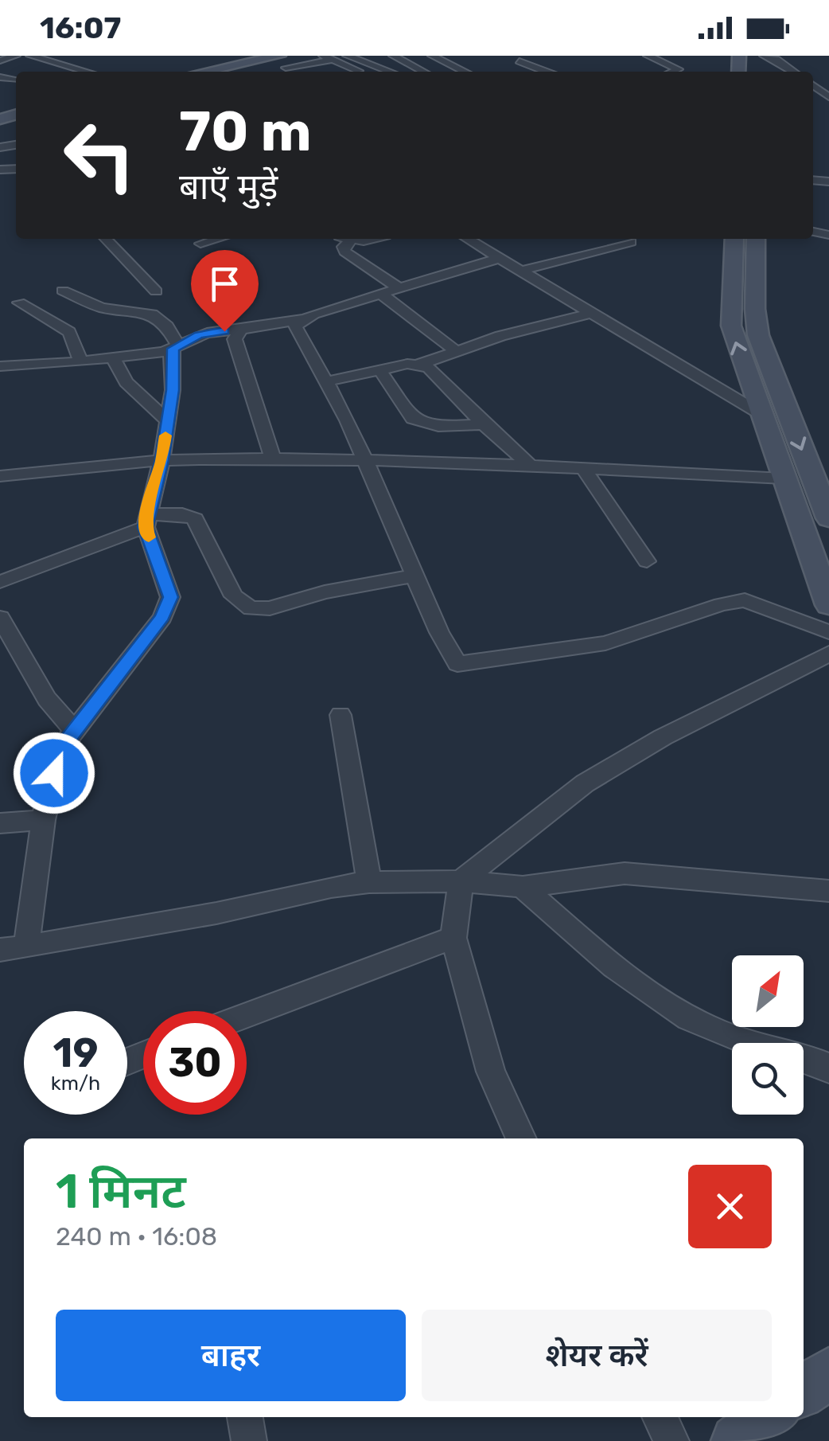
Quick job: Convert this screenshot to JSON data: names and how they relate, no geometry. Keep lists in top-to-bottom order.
{
  "north": "top right",
  "page": {
    "status": "16:07",
    "turn": ["70 m", "बाएँ मुड़ें"],
    "speed": "19 km/h",
    "limit": "30",
    "heading": ["1 मिनट", "240 m · 16:08"],
    "buttons": ["बाहर", "शेयर करें"]
  }
}
